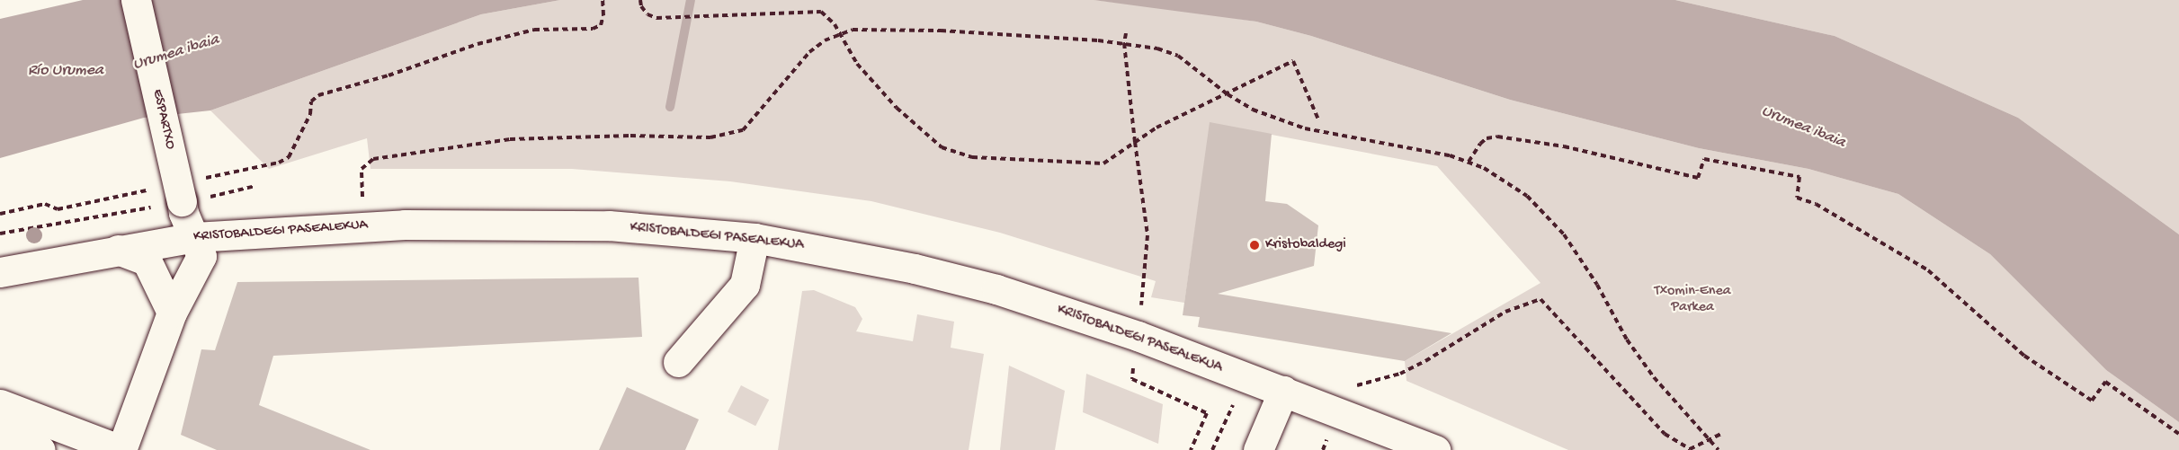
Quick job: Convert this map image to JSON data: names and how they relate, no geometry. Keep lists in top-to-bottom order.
{
  "streets": {
    "street": ["ESPARTXO", "KRISTOBALDEGI PASEALEKUA"]
  },
  "crossings": [
    ["ESPARTXO", "KRISTOBALDEGI PASEALEKUA"]
  ],
  "water": ["Urumea ibaia", "Río Urumea"],
  "parks": ["Txomin-Enea Parkea"],
  "places": ["Kristobaldegi"]
}
